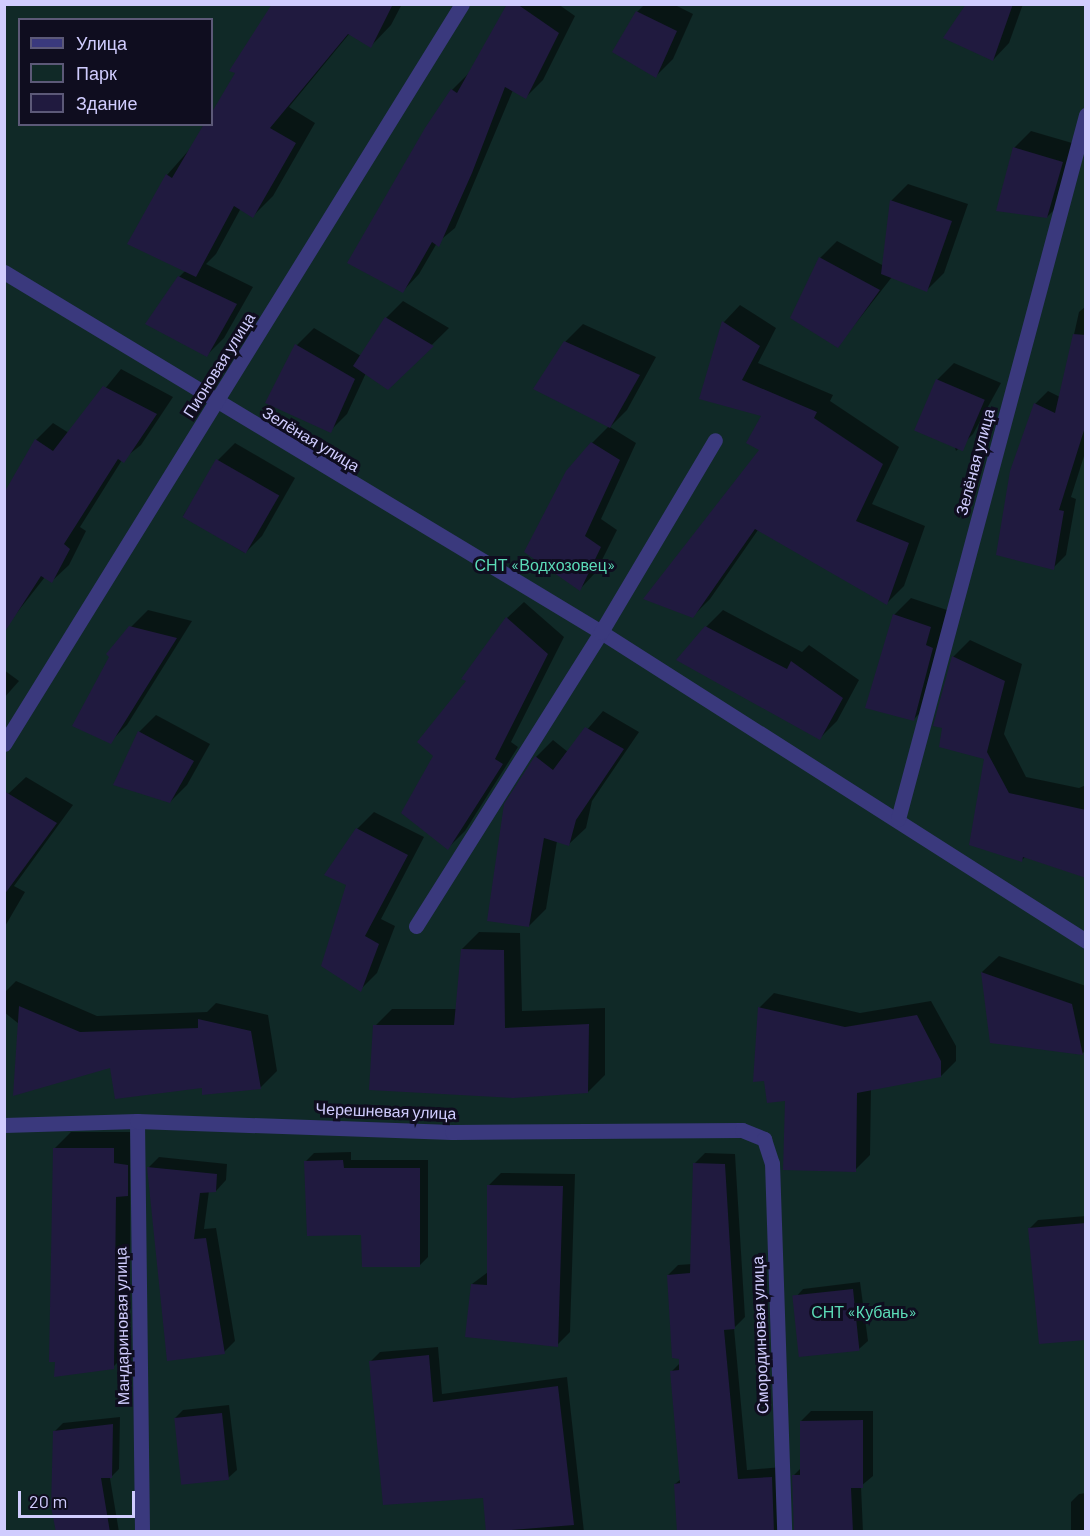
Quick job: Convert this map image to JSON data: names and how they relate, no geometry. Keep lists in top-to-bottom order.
{
  "streets": {
    "street": [
      "Пионовая улица",
      "Зелёная улица",
      "Черешневая улица",
      "Мандариновая улица",
      "Смородиновая улица"
    ]
  },
  "crossings": [
    ["Пионовая улица", "Зелёная улица"],
    ["Черешневая улица", "Мандариновая улица"],
    ["Черешневая улица", "Смородиновая улица"]
  ],
  "parks": ["СНТ «Водхозовец»", "СНТ «Кубань»"],
  "legend": ["Улица", "Парк", "Здание"],
  "scale_bar": "20 m"
}
